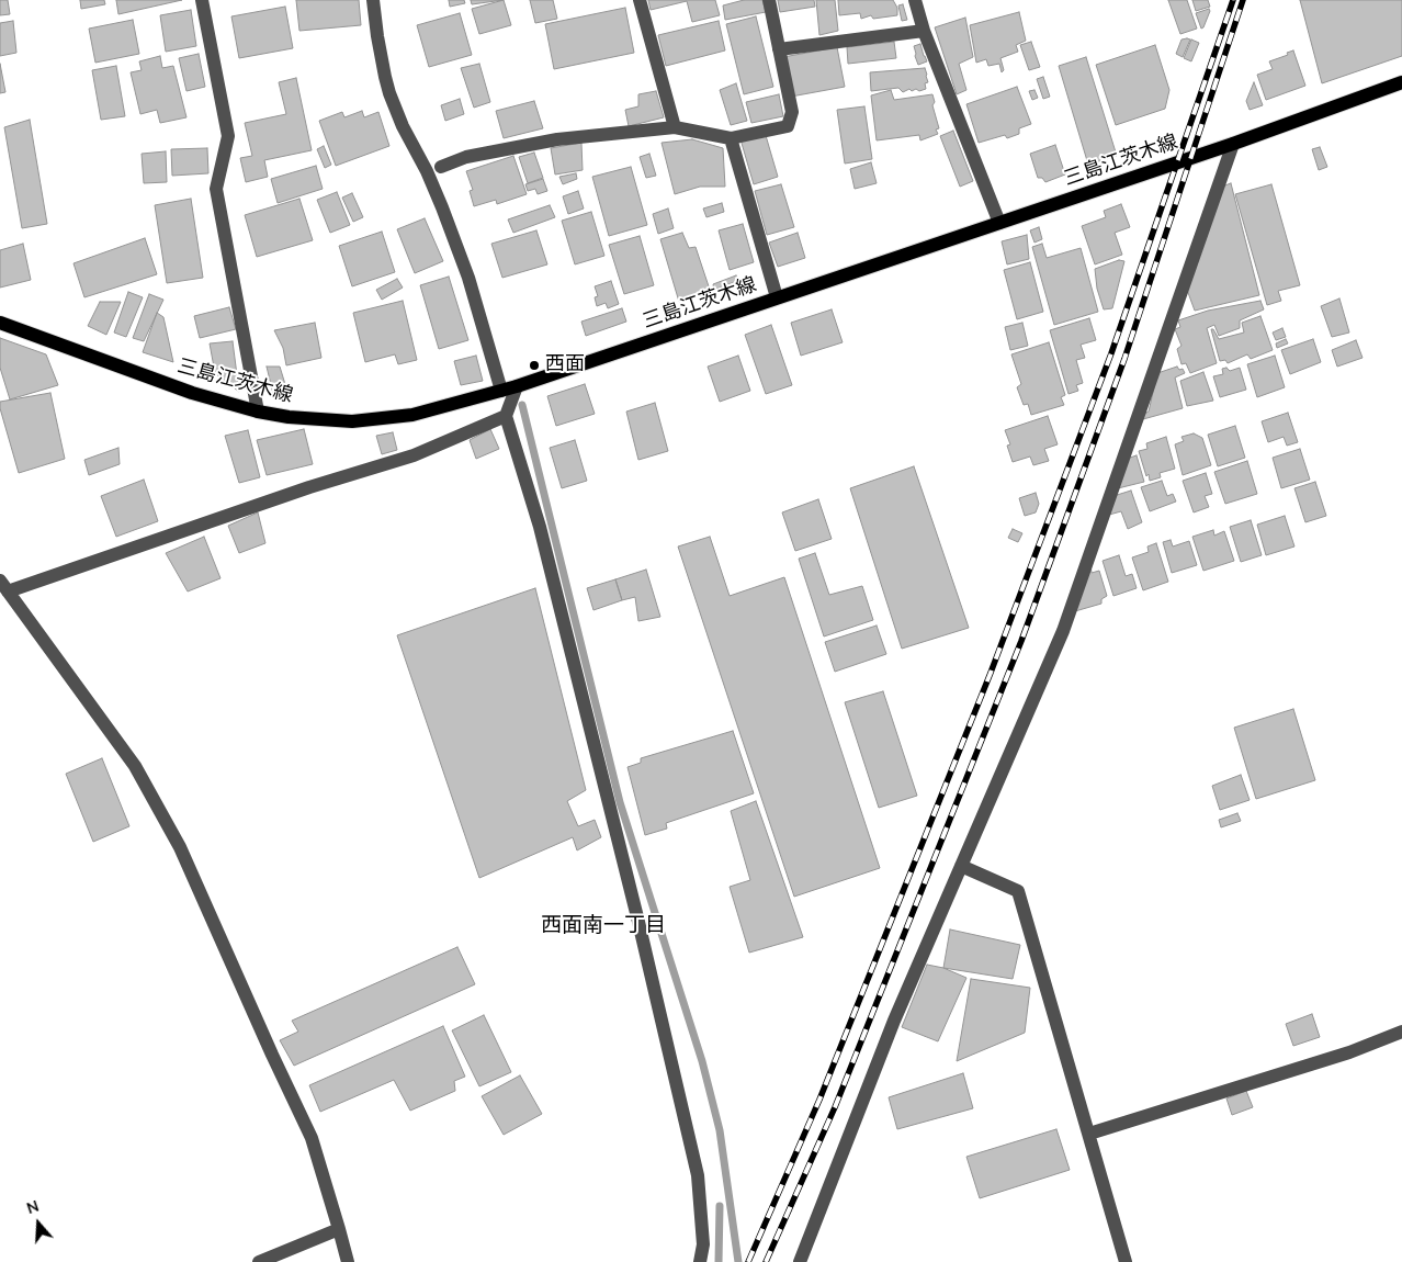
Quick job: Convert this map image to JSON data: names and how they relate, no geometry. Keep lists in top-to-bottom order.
{
  "streets": {
    "main road": ["三島江茨木線"]
  },
  "districts": ["西面南一丁目"],
  "places": ["西面"],
  "north": "top"
}
